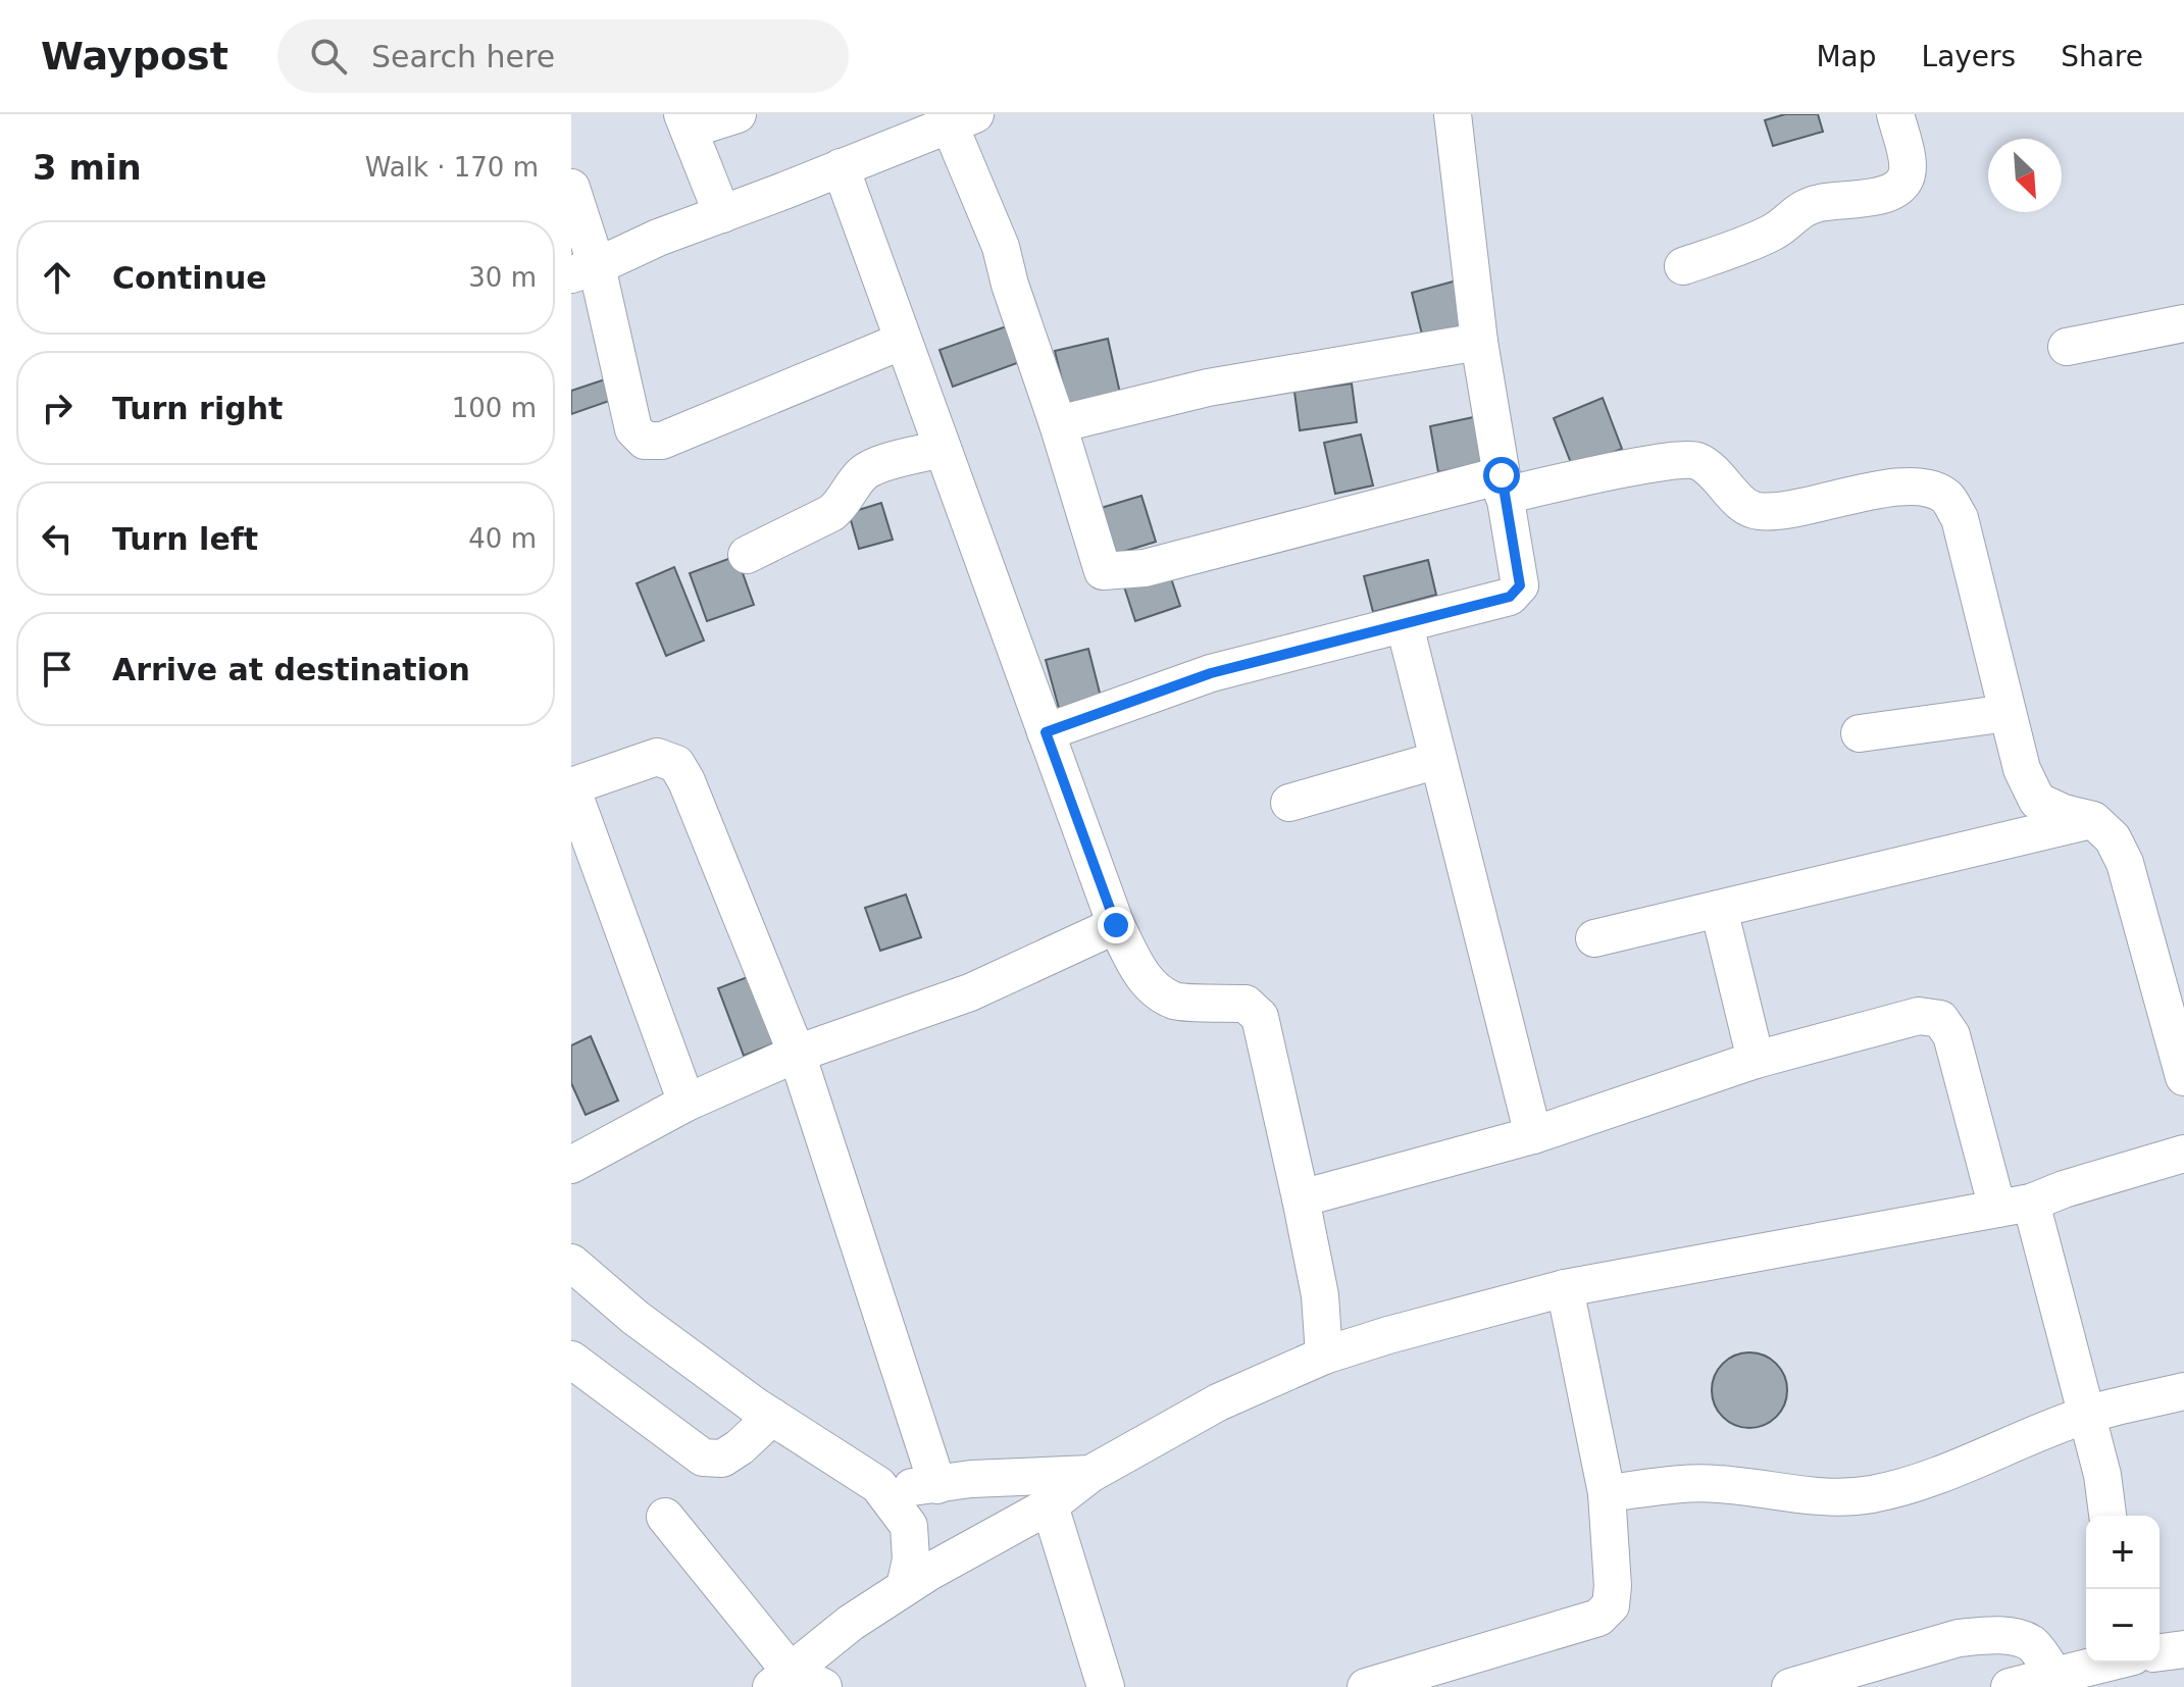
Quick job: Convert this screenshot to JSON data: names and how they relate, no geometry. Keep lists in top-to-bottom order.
{
  "north": "bottom right",
  "page": {
    "header": "Waypost",
    "search": "Search here",
    "nav": ["Map", "Layers", "Share"],
    "heading": ["3 min", "Walk · 170 m"],
    "list": [
      ["Continue", "30 m"],
      ["Turn right", "100 m"],
      ["Turn left", "40 m"],
      "Arrive at destination"
    ],
    "map_buttons": ["+", "−"]
  }
}
